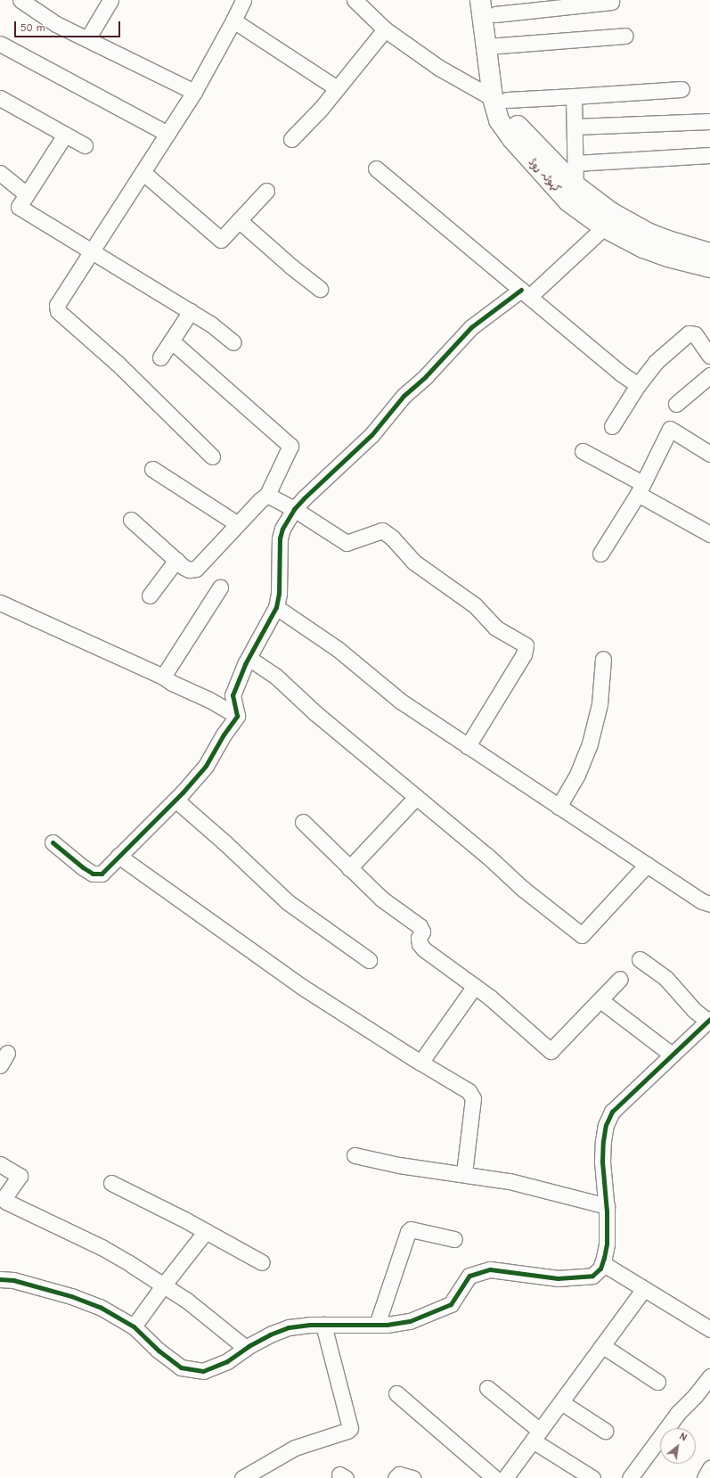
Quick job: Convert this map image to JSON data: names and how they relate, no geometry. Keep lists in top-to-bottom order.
{
  "streets": {
    "main road": ["کہوٹہ روڈ"]
  },
  "scale_bar": "50 m",
  "north": "top right"
}
